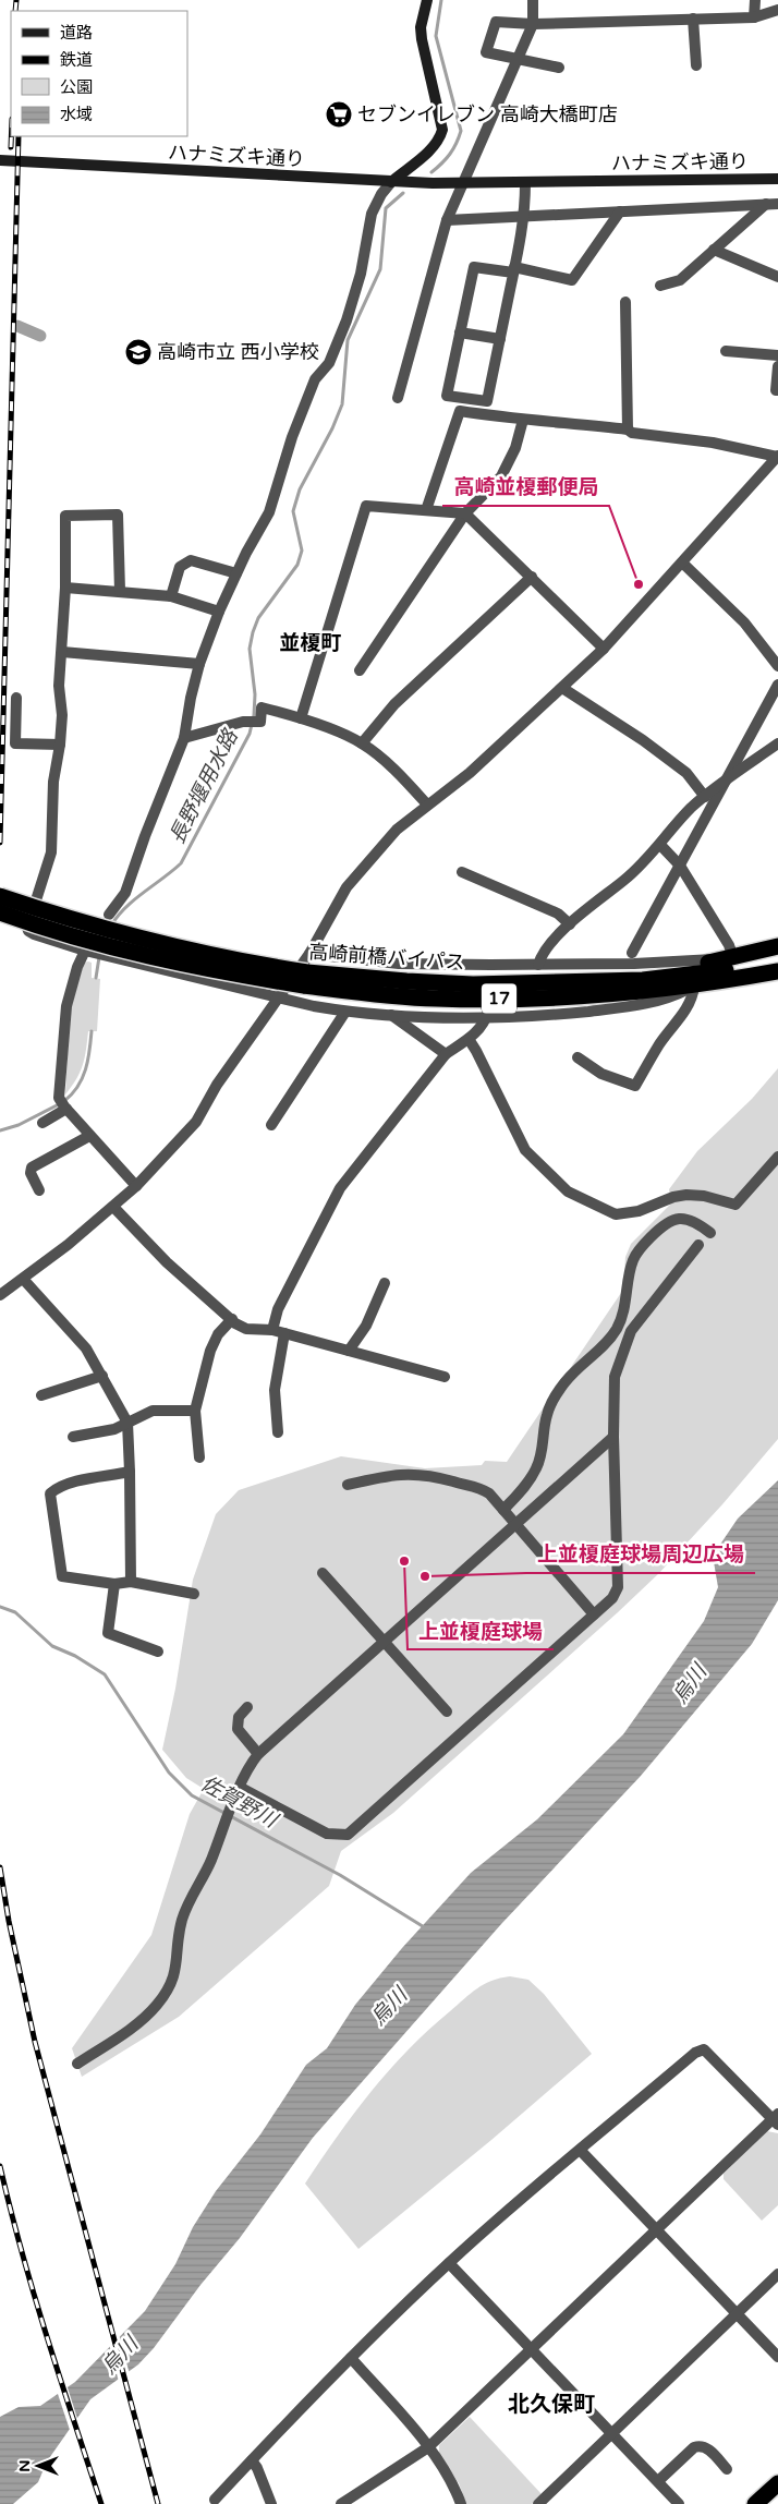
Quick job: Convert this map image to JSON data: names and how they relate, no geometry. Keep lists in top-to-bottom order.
{
  "streets": {
    "highway": ["高崎前橋バイパス", "17"],
    "street": ["ハナミズキ通り"]
  },
  "crossings": [
    ["高崎前橋バイパス", "17"]
  ],
  "districts": ["並榎町", "北久保町"],
  "water": ["長野堰用水路", "烏川", "佐賀野川"],
  "places": {
    "supermarket": ["セブンイレブン 高崎大橋町店"],
    "school or university": ["高崎市立 西小学校"],
    "other": ["高崎並榎郵便局", "上並榎庭球場", "上並榎庭球場周辺広場"]
  },
  "legend": [
    "道路",
    "鉄道",
    "公園",
    "水域"
  ],
  "north": "left"
}
